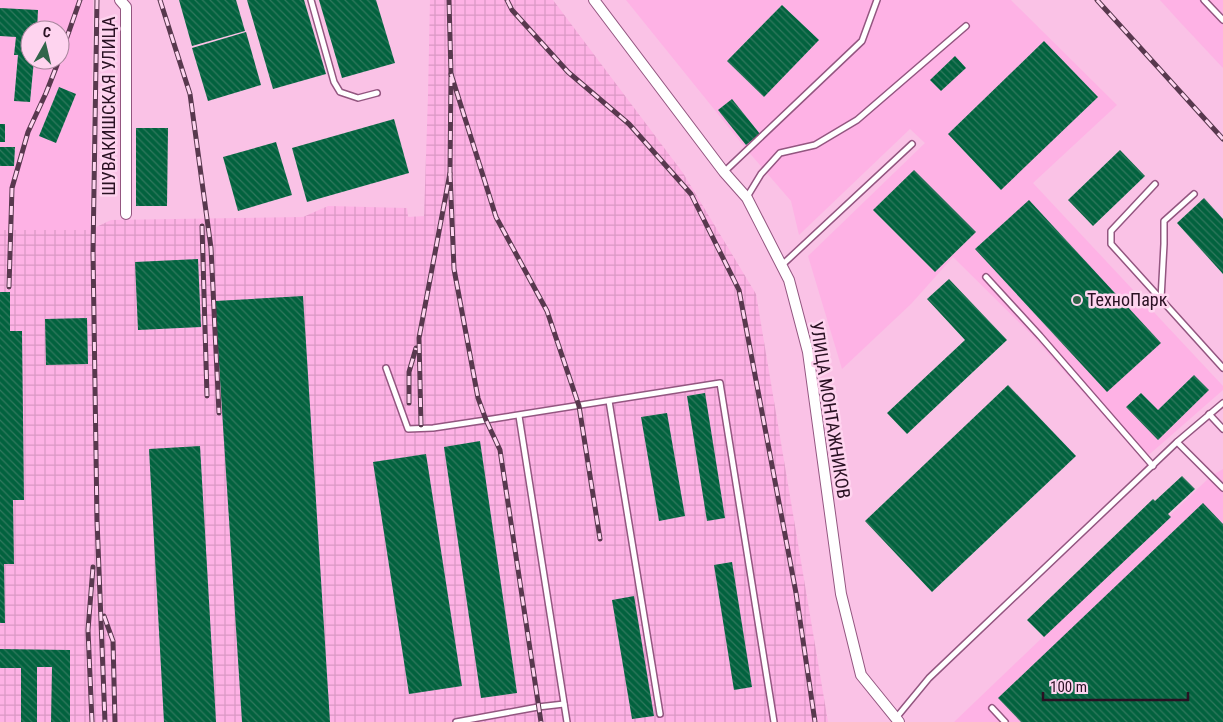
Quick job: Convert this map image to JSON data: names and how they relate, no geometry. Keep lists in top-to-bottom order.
{
  "streets": {
    "street": ["ШУВАКИШСКАЯ УЛИЦА", "УЛИЦА МОНТАЖНИКОВ"]
  },
  "places": ["ТехноПарк"],
  "scale_bar": "100 m",
  "north": "top"
}
